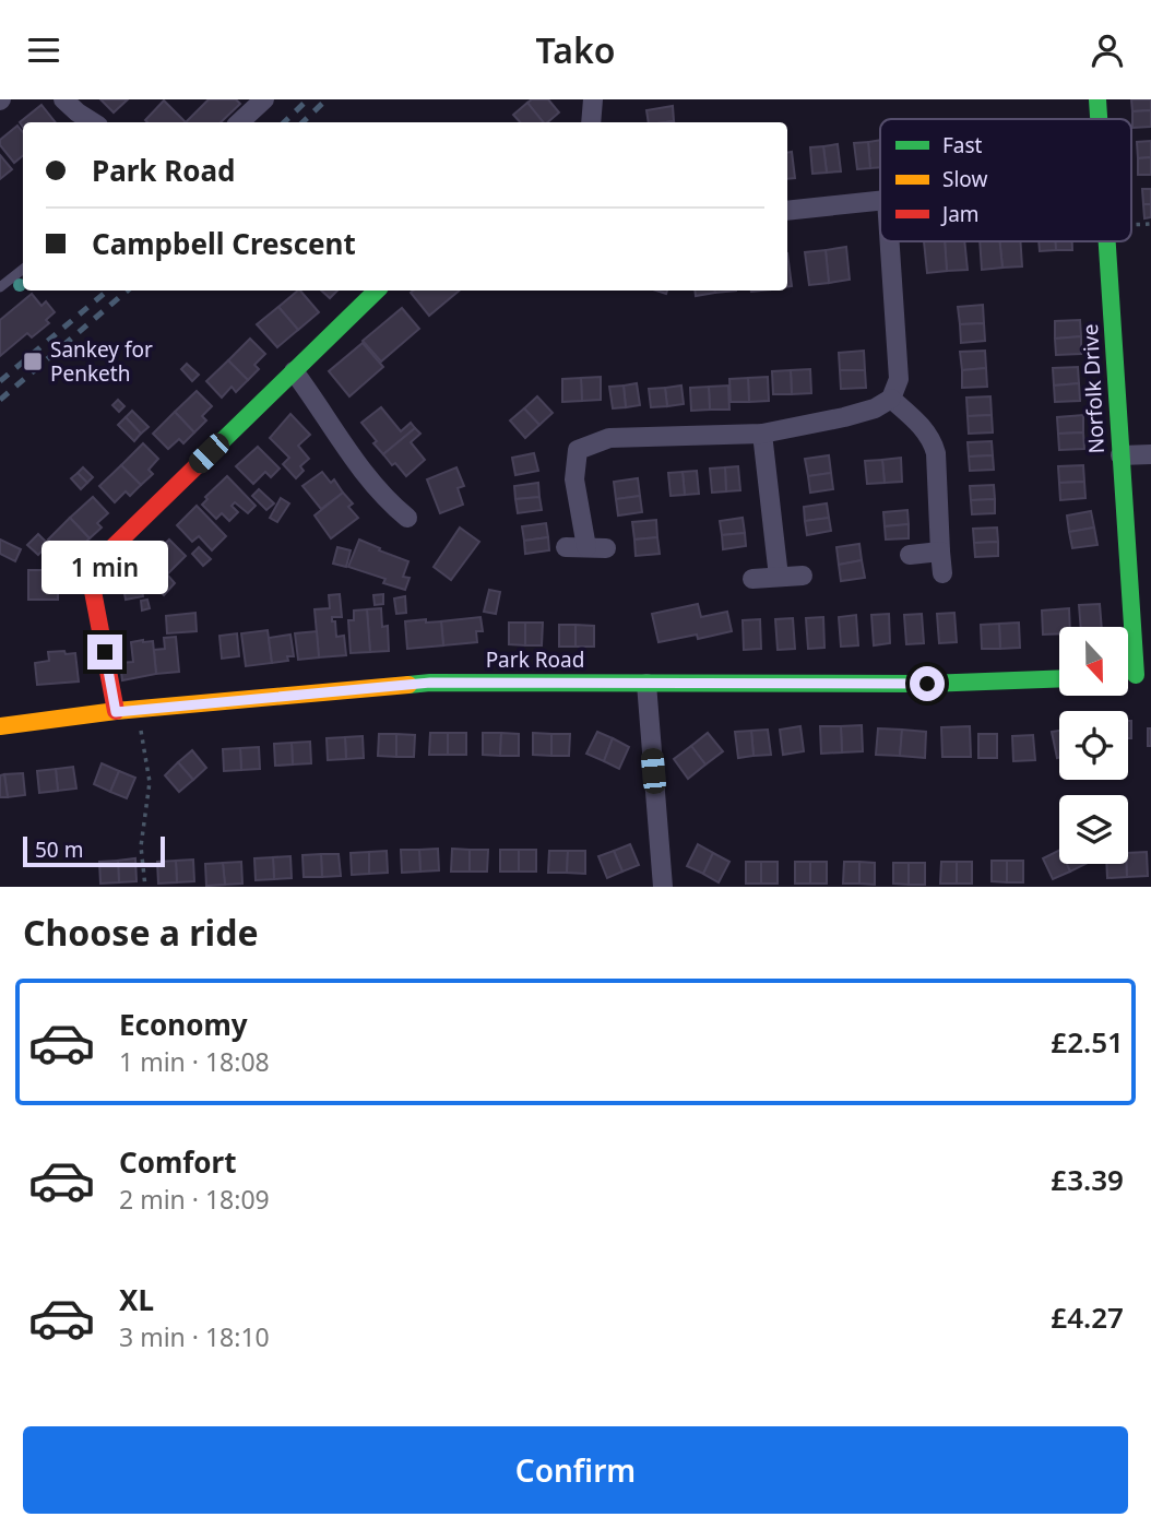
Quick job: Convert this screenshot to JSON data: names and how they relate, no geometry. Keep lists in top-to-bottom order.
{
  "streets": {
    "street": ["Norfolk Drive", "Park Road"]
  },
  "places": {
    "transit": ["Sankey for Penketh"]
  },
  "legend": ["Fast", "Slow", "Jam"],
  "scale_bar": "50 m",
  "north": "bottom",
  "page": {
    "header": "Tako",
    "banner": ["Park Road", "Campbell Crescent"],
    "bubble": "1 min",
    "scale": "50 m",
    "heading": "Choose a ride",
    "list": [
      {
        "name": "Economy",
        "note": "1 min · 18:08",
        "value": "£2.51"
      },
      {
        "name": "Comfort",
        "note": "2 min · 18:09",
        "value": "£3.39"
      },
      {
        "name": "XL",
        "note": "3 min · 18:10",
        "value": "£4.27"
      }
    ],
    "buttons": "Confirm"
  }
}
